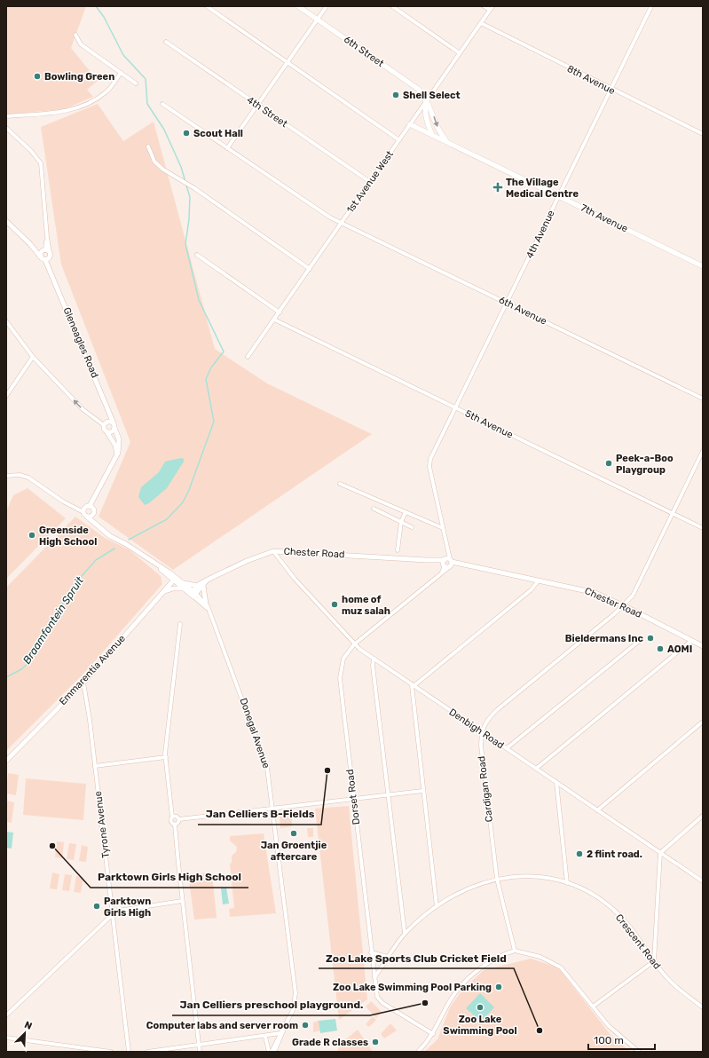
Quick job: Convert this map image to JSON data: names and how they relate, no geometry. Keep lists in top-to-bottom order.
{
  "streets": {
    "main road": ["6th Street", "7th Avenue"],
    "street": [
      "8th Avenue",
      "4th Street",
      "1st Avenue West",
      "4th Avenue",
      "6th Avenue",
      "Gleneagles Road",
      "5th Avenue",
      "Chester Road",
      "Emmarentia Avenue",
      "Denbigh Road",
      "Donegal Avenue",
      "Cardigan Road",
      "Dorset Road",
      "Tyrone Avenue",
      "Crescent Road"
    ]
  },
  "crossings": [
    ["6th Street", "1st Avenue West"],
    ["6th Street", "7th Avenue"],
    ["8th Avenue", "1st Avenue West"],
    ["8th Avenue", "4th Avenue"],
    ["4th Street", "1st Avenue West"],
    ["1st Avenue West", "7th Avenue"],
    ["1st Avenue West", "6th Avenue"],
    ["1st Avenue West", "5th Avenue"],
    ["7th Avenue", "4th Avenue"],
    ["4th Avenue", "6th Avenue"],
    ["4th Avenue", "5th Avenue"],
    ["Chester Road", "Denbigh Road"],
    ["Chester Road", "Donegal Avenue"],
    ["Chester Road", "Dorset Road"],
    ["Emmarentia Avenue", "Tyrone Avenue"],
    ["Denbigh Road", "Cardigan Road"],
    ["Denbigh Road", "Dorset Road"],
    ["Cardigan Road", "Crescent Road"],
    ["Dorset Road", "Crescent Road"]
  ],
  "water": ["Braamfontein Spruit"],
  "places": {
    "other": [
      "Bowling Green",
      "Shell Select",
      "Scout Hall",
      "Peek-a-Boo Playgroup",
      "Greenside High School",
      "home of muz salah",
      "Bieldermans Inc",
      "AOMI",
      "Jan Celliers B-Fields",
      "Jan Groentjie aftercare",
      "Parktown Girls High School",
      "2 flint road.",
      "Parktown Girls High",
      "Zoo Lake Swimming Pool Parking",
      "Jan Celliers preschool playground.",
      "Zoo Lake Swimming Pool",
      "Computer labs and server room",
      "Zoo Lake Sports Club Cricket Field",
      "Grade R classes"
    ],
    "health": ["The Village Medical Centre"]
  },
  "scale_bar": "100 m",
  "north": "top right"
}
